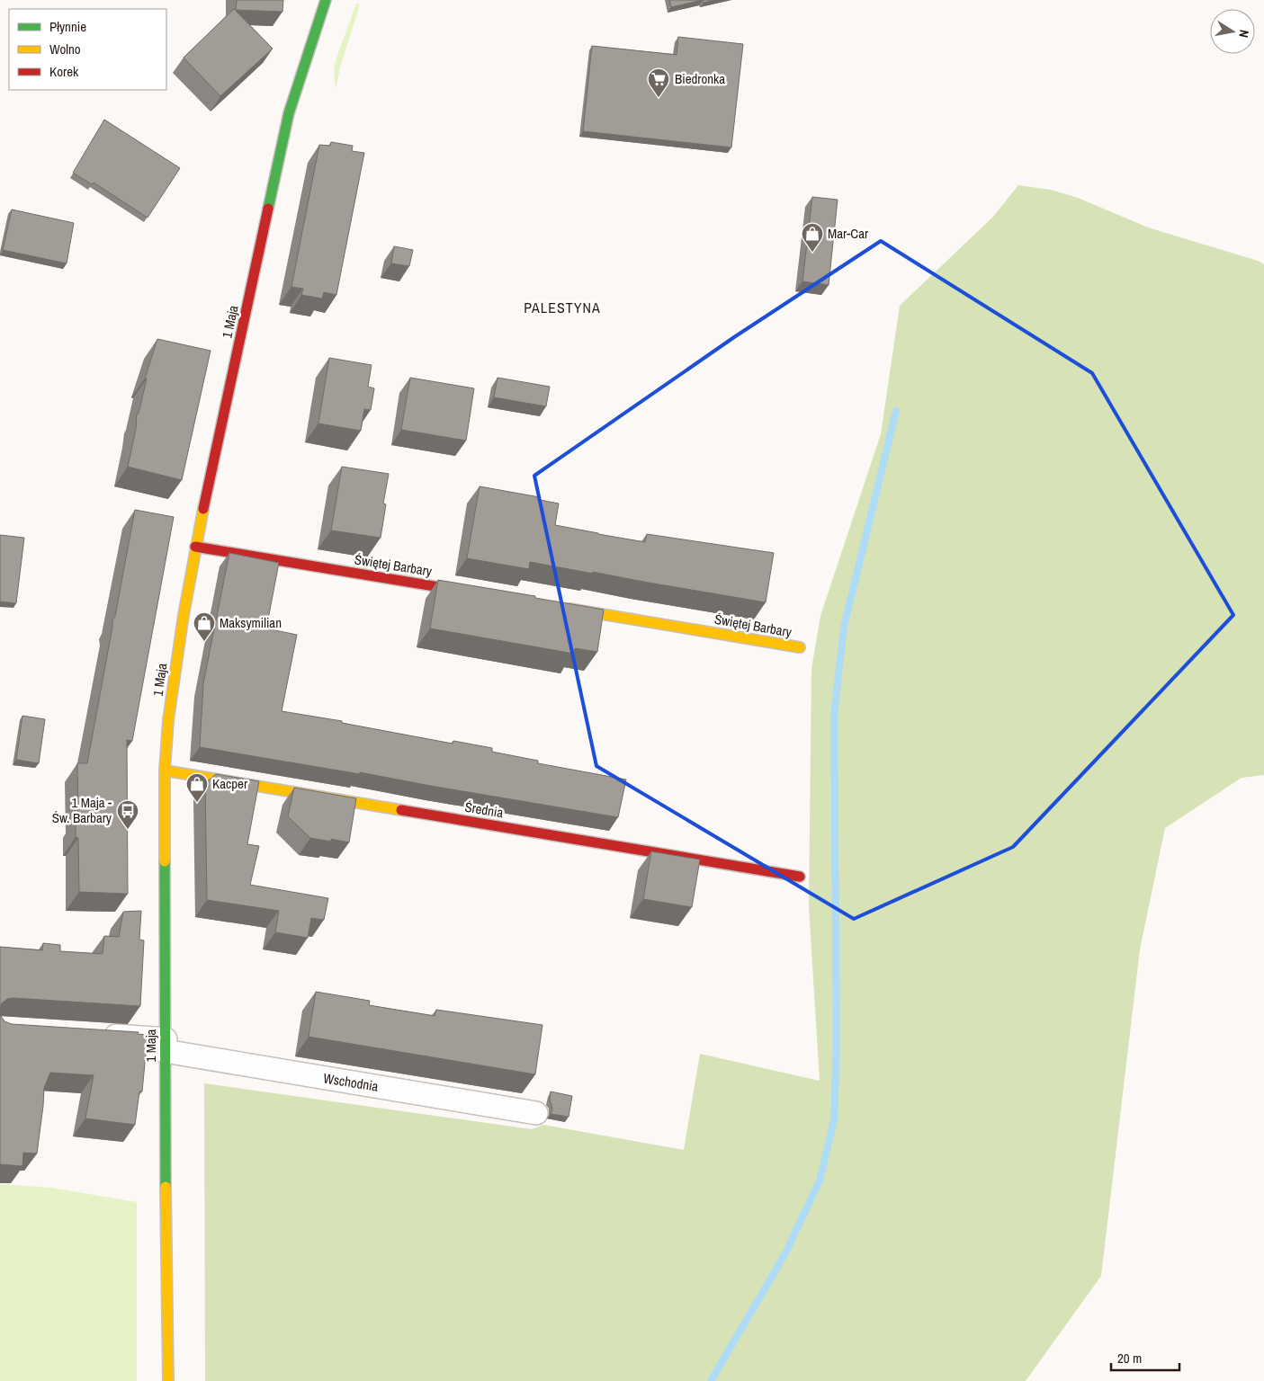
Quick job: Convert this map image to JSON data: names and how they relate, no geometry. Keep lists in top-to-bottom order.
{
  "streets": {
    "main road": ["1 Maja", "Świętej Barbary", "Średnia"],
    "street": ["Wschodnia"]
  },
  "crossings": [
    ["1 Maja", "Świętej Barbary"],
    ["1 Maja", "Średnia"],
    ["1 Maja", "Wschodnia"]
  ],
  "districts": ["PALESTYNA"],
  "places": {
    "supermarket": ["Biedronka"],
    "shop": ["Mar-Car", "Maksymilian", "Kacper"],
    "bus stop": ["1 Maja - Św. Barbary"]
  },
  "legend": ["Płynnie", "Wolno", "Korek"],
  "scale_bar": "20 m",
  "north": "right"
}
